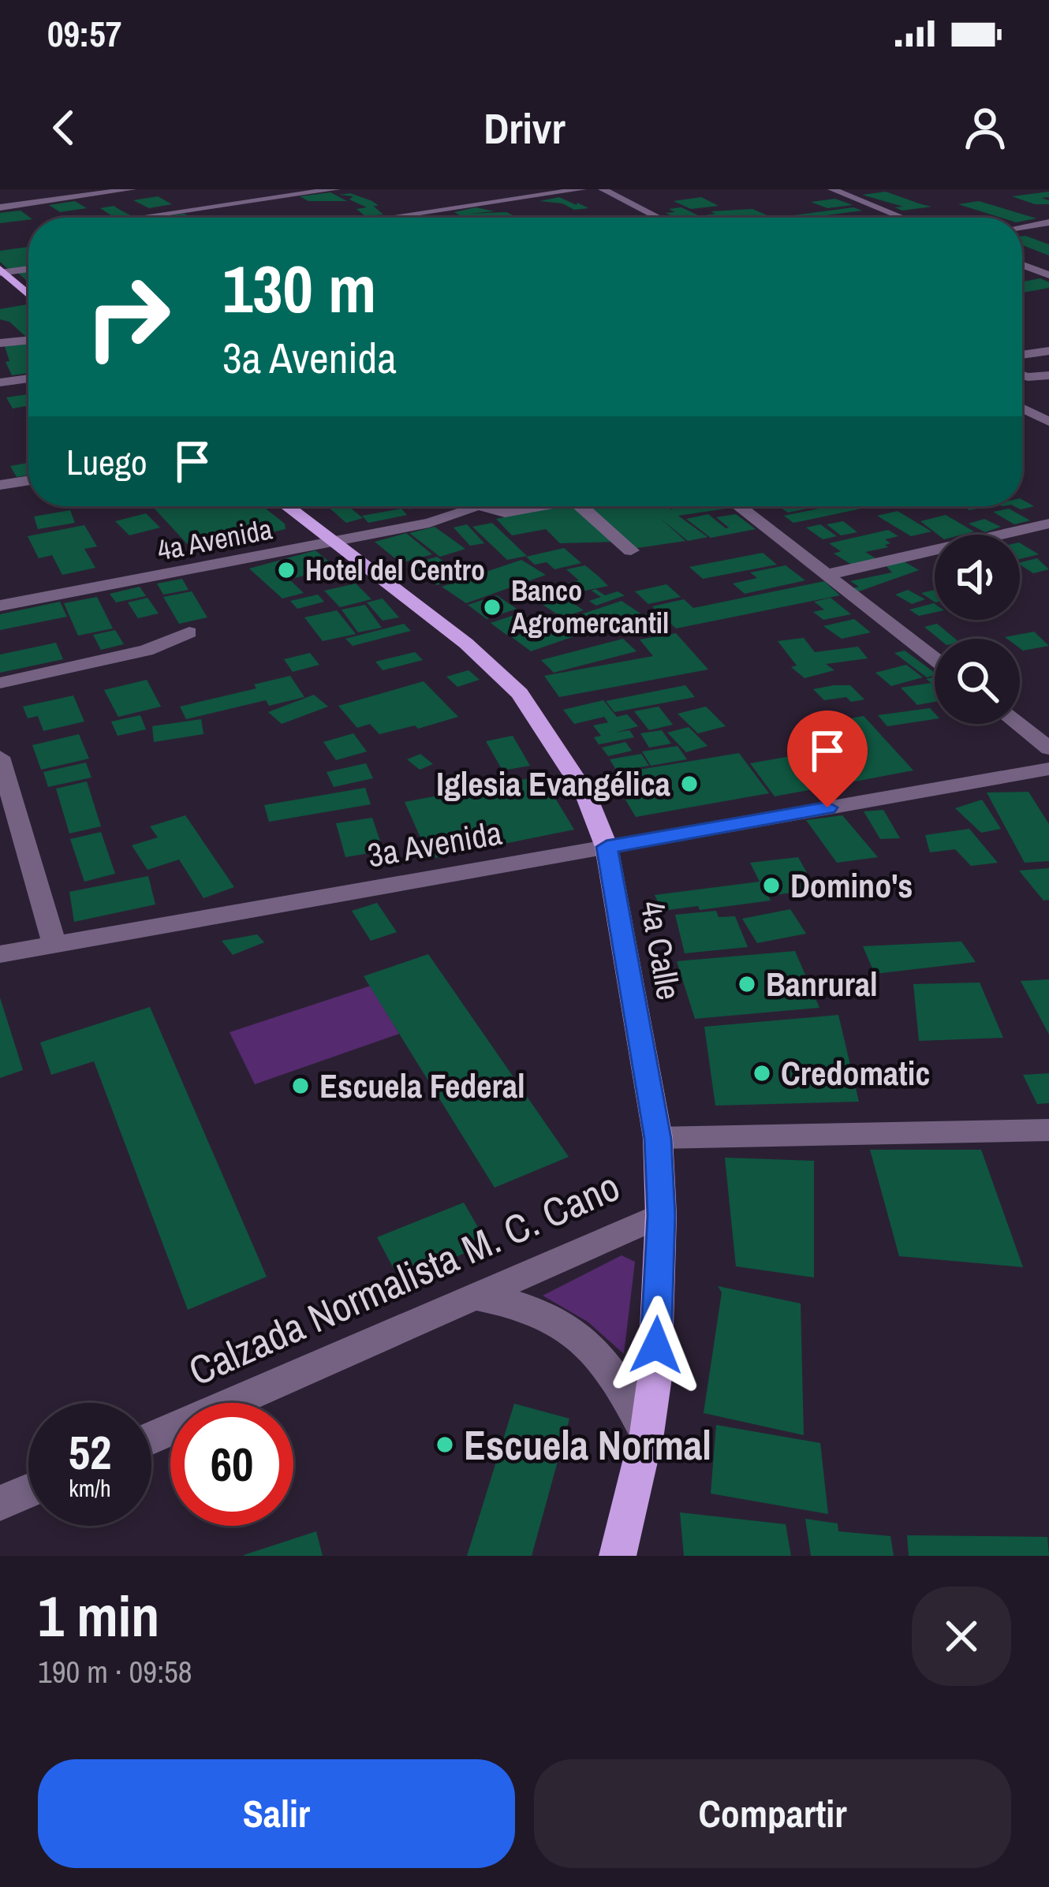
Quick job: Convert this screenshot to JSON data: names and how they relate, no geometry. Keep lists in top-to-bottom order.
{
  "streets": {
    "main road": ["4a Calle"],
    "street": ["4a Avenida", "3a Avenida", "Calzada Normalista M. C. Cano"]
  },
  "crossings": [
    ["4a Avenida", "4a Calle"],
    ["3a Avenida", "4a Calle"],
    ["4a Calle", "Calzada Normalista M. C. Cano"]
  ],
  "places": [
    "Hotel del Centro",
    "Banco Agromercantil",
    "Iglesia Evangélica",
    "Domino's",
    "Banrural",
    "Credomatic",
    "Escuela Federal",
    "Escuela Normal"
  ],
  "page": {
    "status": "09:57",
    "header": "Drivr",
    "turn": ["130 m", "3a Avenida"],
    "then": "Luego",
    "speed": "52 km/h",
    "limit": "60",
    "heading": ["1 min", "190 m · 09:58"],
    "buttons": ["Salir", "Compartir"]
  }
}
